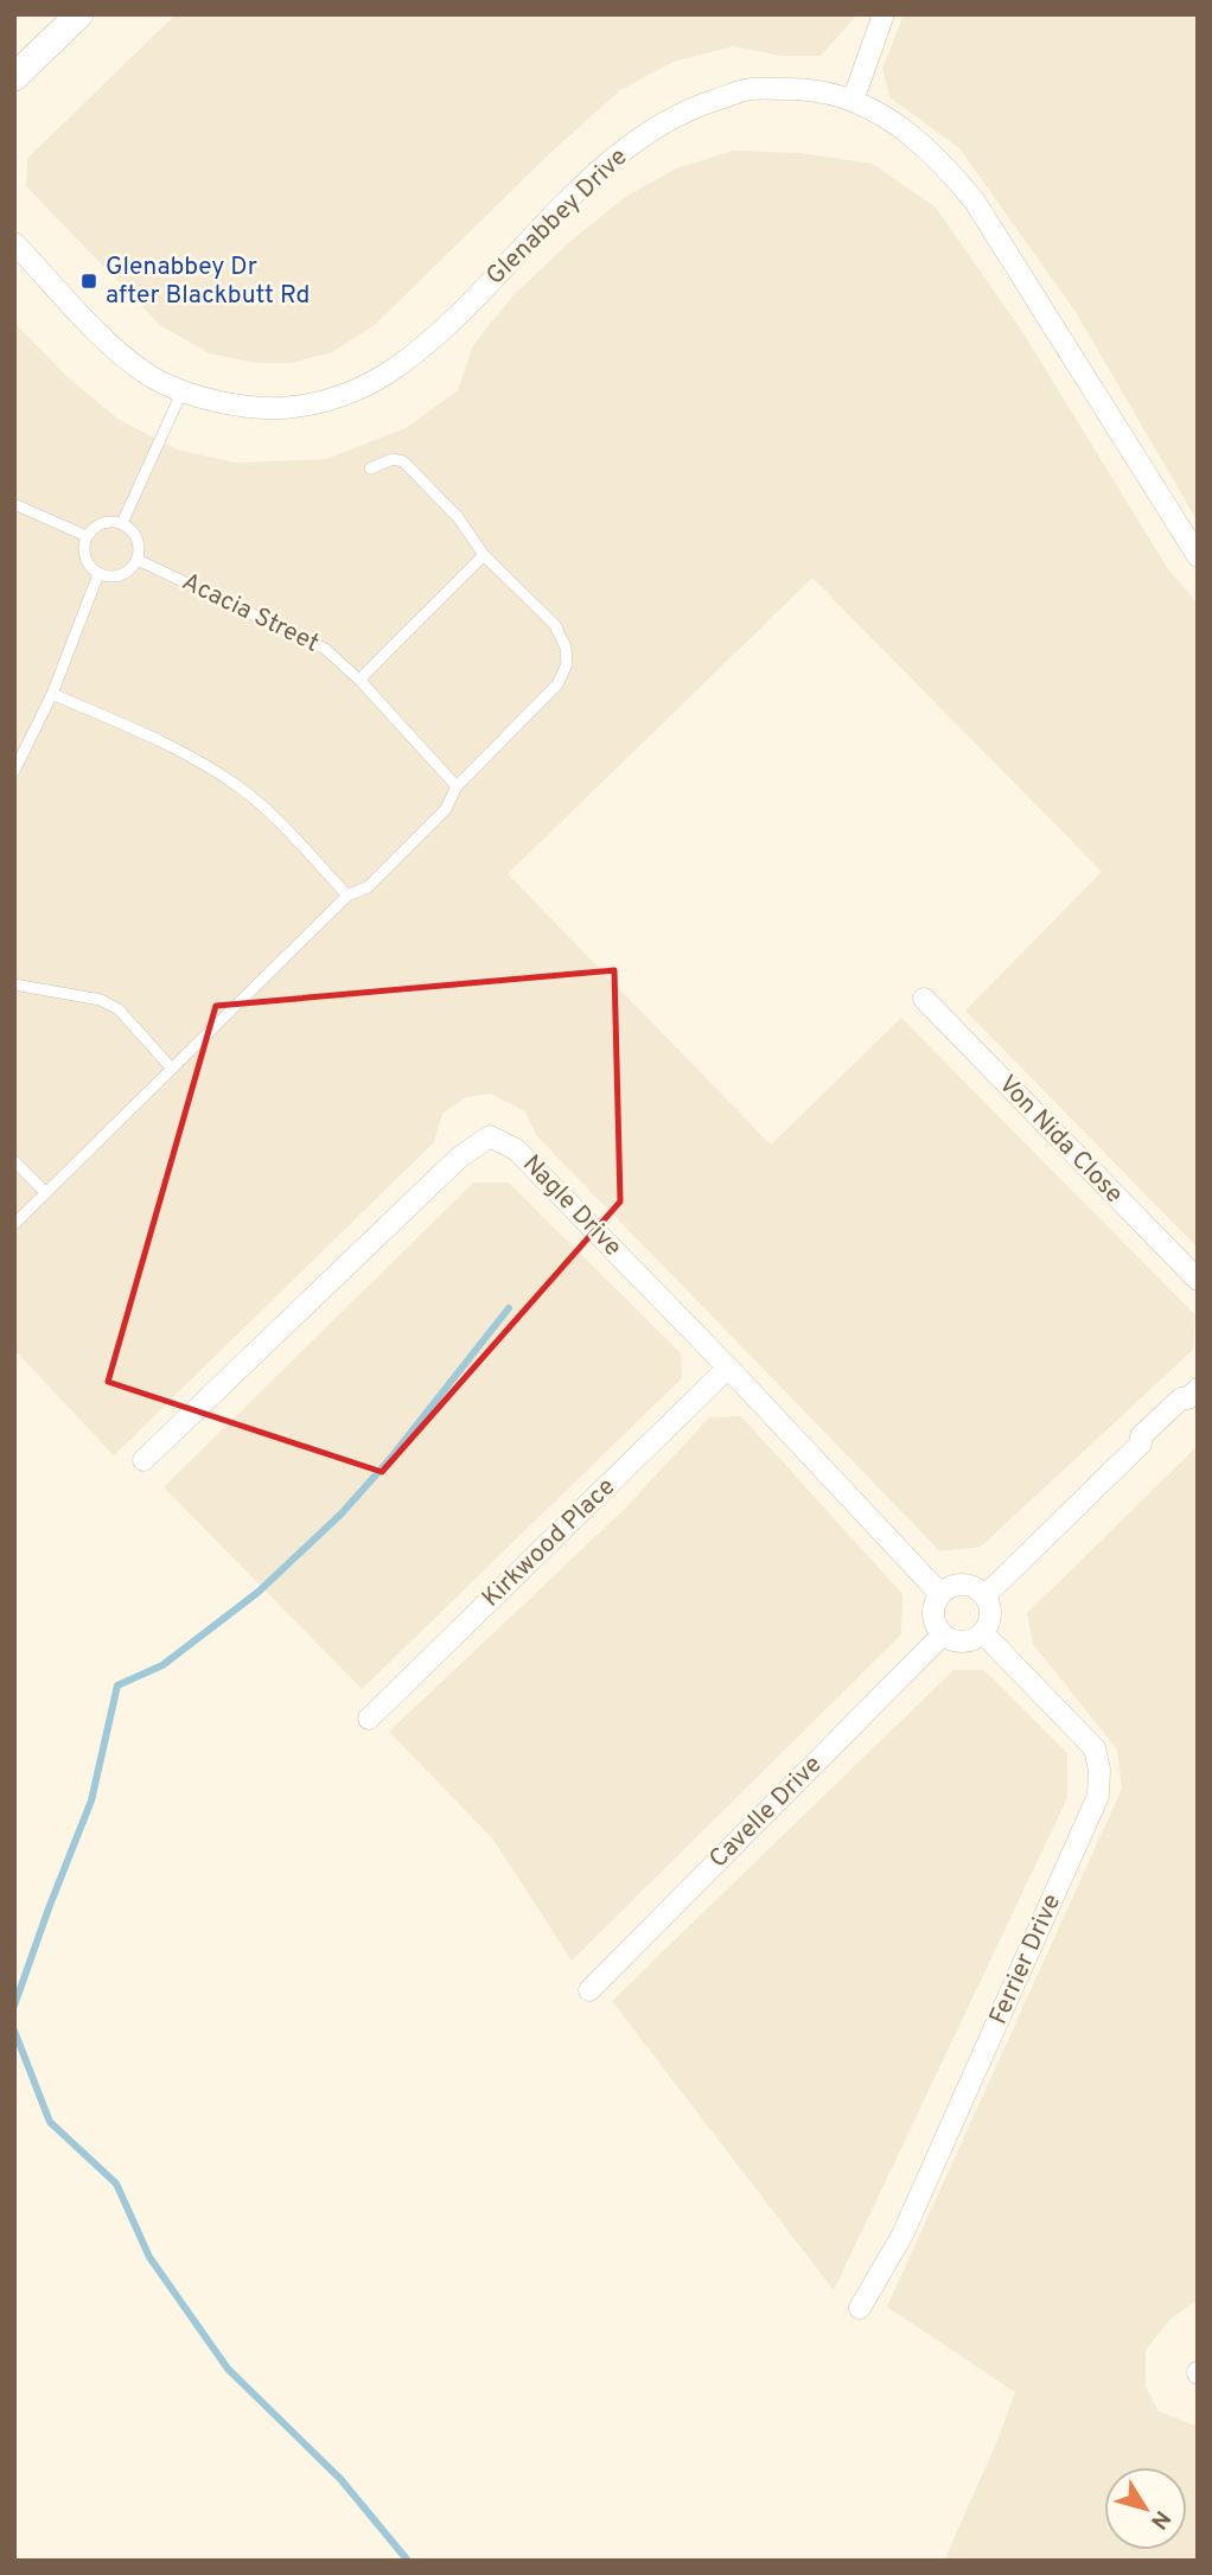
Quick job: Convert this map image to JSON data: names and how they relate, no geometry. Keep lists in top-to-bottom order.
{
  "streets": {
    "street": [
      "Glenabbey Drive",
      "Von Nida Close",
      "Nagle Drive",
      "Kirkwood Place",
      "Cavelle Drive",
      "Ferrier Drive"
    ],
    "lane": ["Acacia Street"]
  },
  "crossings": [
    ["Nagle Drive", "Kirkwood Place"],
    ["Nagle Drive", "Cavelle Drive"],
    ["Nagle Drive", "Ferrier Drive"],
    ["Cavelle Drive", "Ferrier Drive"]
  ],
  "places": {
    "transit": ["Glenabbey Dr after Blackbutt Rd"]
  },
  "north": "bottom right"
}
